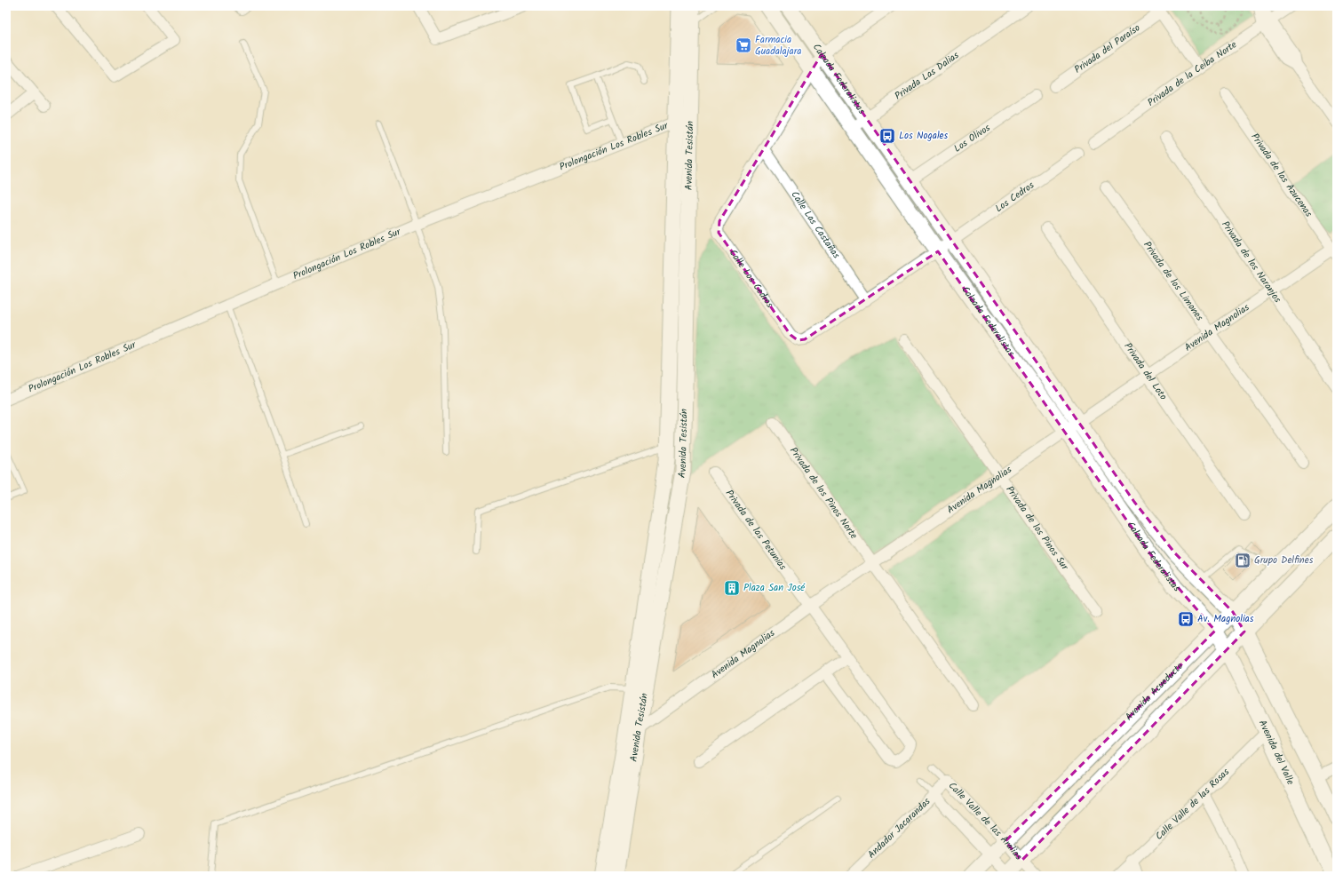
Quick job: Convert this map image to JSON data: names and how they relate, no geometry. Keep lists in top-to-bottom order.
{
  "streets": {
    "street": [
      "Privada del Paraíso",
      "Privada de la Ceiba Norte",
      "Privada Las Dalias",
      "Calzada Federalistas",
      "Los Olivos",
      "Prolongación Los Robles Sur",
      "Avenida Tesistán",
      "Privada de las Azucenas",
      "Los Cedros",
      "Calle Las Castañas",
      "Privada de los Naranjos",
      "Calle Los Cedros",
      "Privada de los Limones",
      "Avenida Magnolias",
      "Privada del Loto",
      "Privada de los Pinos Norte",
      "Privada de los Pinos Sur",
      "Privada de las Petunias",
      "Avenida Acueducto",
      "Avenida del Valle",
      "Calle Valle de las Rosas",
      "Calle Valle de las Aralias",
      "Andador Jacarandas"
    ]
  },
  "crossings": [
    ["Privada Las Dalias", "Calzada Federalistas"],
    ["Calzada Federalistas", "Los Olivos"],
    ["Calzada Federalistas", "Los Cedros"],
    ["Calzada Federalistas", "Calle Los Cedros"],
    ["Calzada Federalistas", "Avenida Magnolias"],
    ["Calzada Federalistas", "Avenida Acueducto"],
    ["Calzada Federalistas", "Avenida del Valle"],
    ["Prolongación Los Robles Sur", "Avenida Tesistán"],
    ["Avenida Tesistán", "Avenida Magnolias"],
    ["Privada de las Azucenas", "Avenida Magnolias"],
    ["Los Cedros", "Calle Los Cedros"],
    ["Calle Las Castañas", "Calle Los Cedros"],
    ["Privada de los Naranjos", "Avenida Magnolias"],
    ["Privada de los Limones", "Avenida Magnolias"],
    ["Avenida Magnolias", "Privada del Loto"],
    ["Avenida Magnolias", "Privada de los Pinos Norte"],
    ["Avenida Magnolias", "Privada de los Pinos Sur"],
    ["Avenida Magnolias", "Privada de las Petunias"],
    ["Avenida Acueducto", "Avenida del Valle"],
    ["Avenida Acueducto", "Calle Valle de las Aralias"],
    ["Avenida del Valle", "Calle Valle de las Rosas"],
    ["Calle Valle de las Aralias", "Andador Jacarandas"]
  ],
  "places": {
    "supermarket": ["Farmacia Guadalajara"],
    "bus stop": ["Los Nogales", "Av. Magnolias"],
    "fuel station": ["Grupo Delfines"],
    "building": ["Plaza San José"]
  }
}
